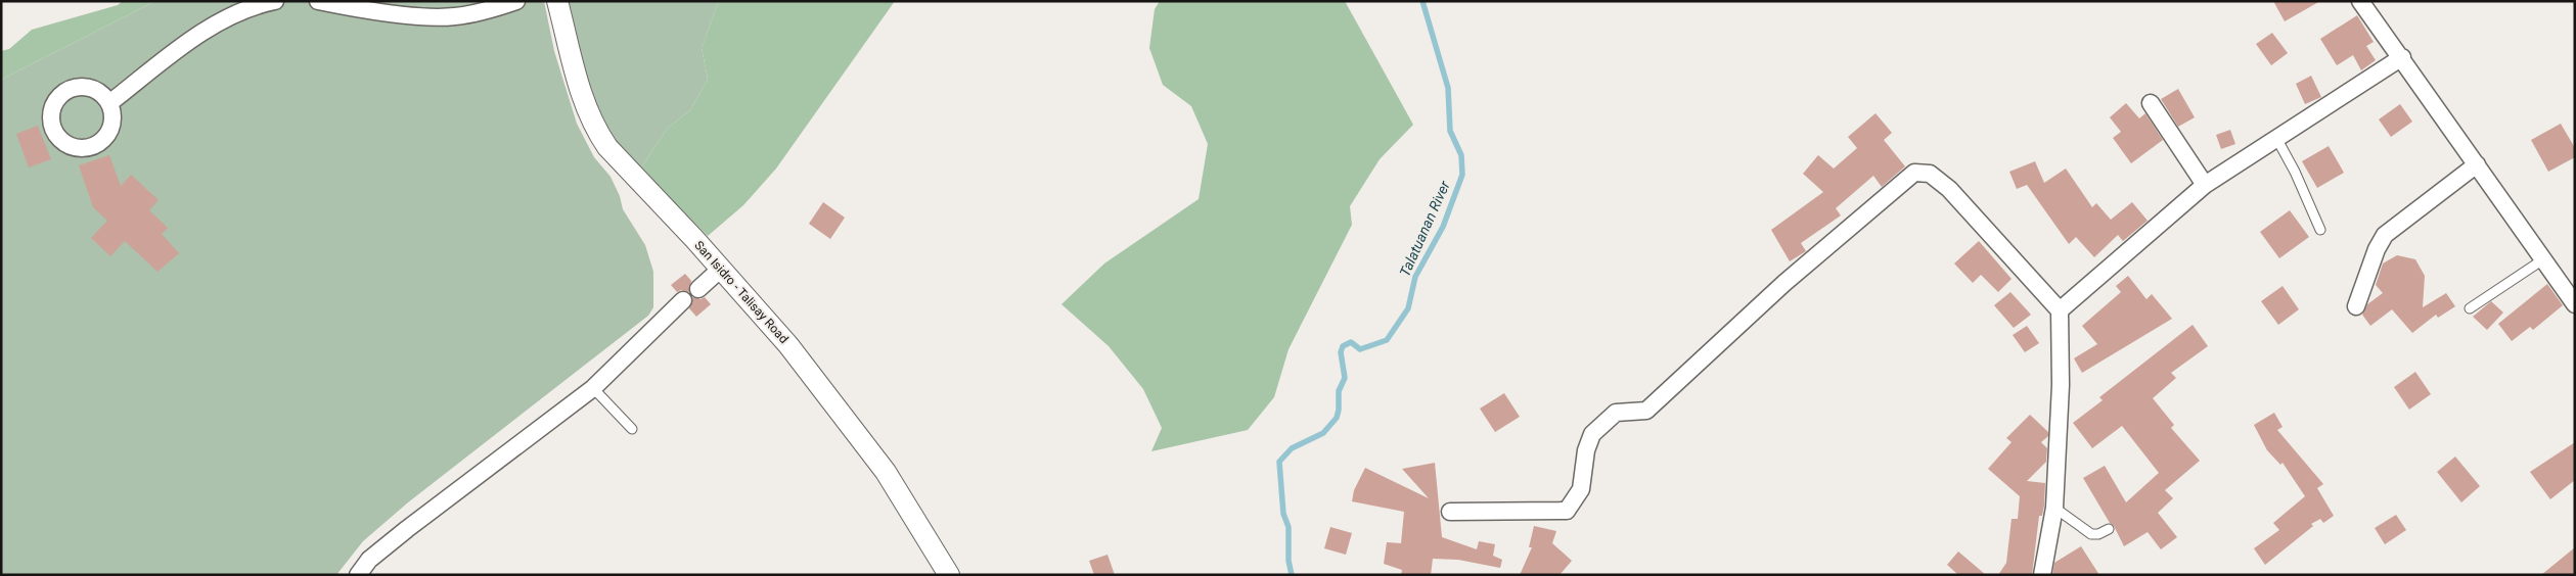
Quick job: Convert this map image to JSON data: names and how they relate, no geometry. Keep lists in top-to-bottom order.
{
  "streets": {
    "street": ["San Isidro - Talisay Road"]
  },
  "water": ["Talatuanan River"]
}
